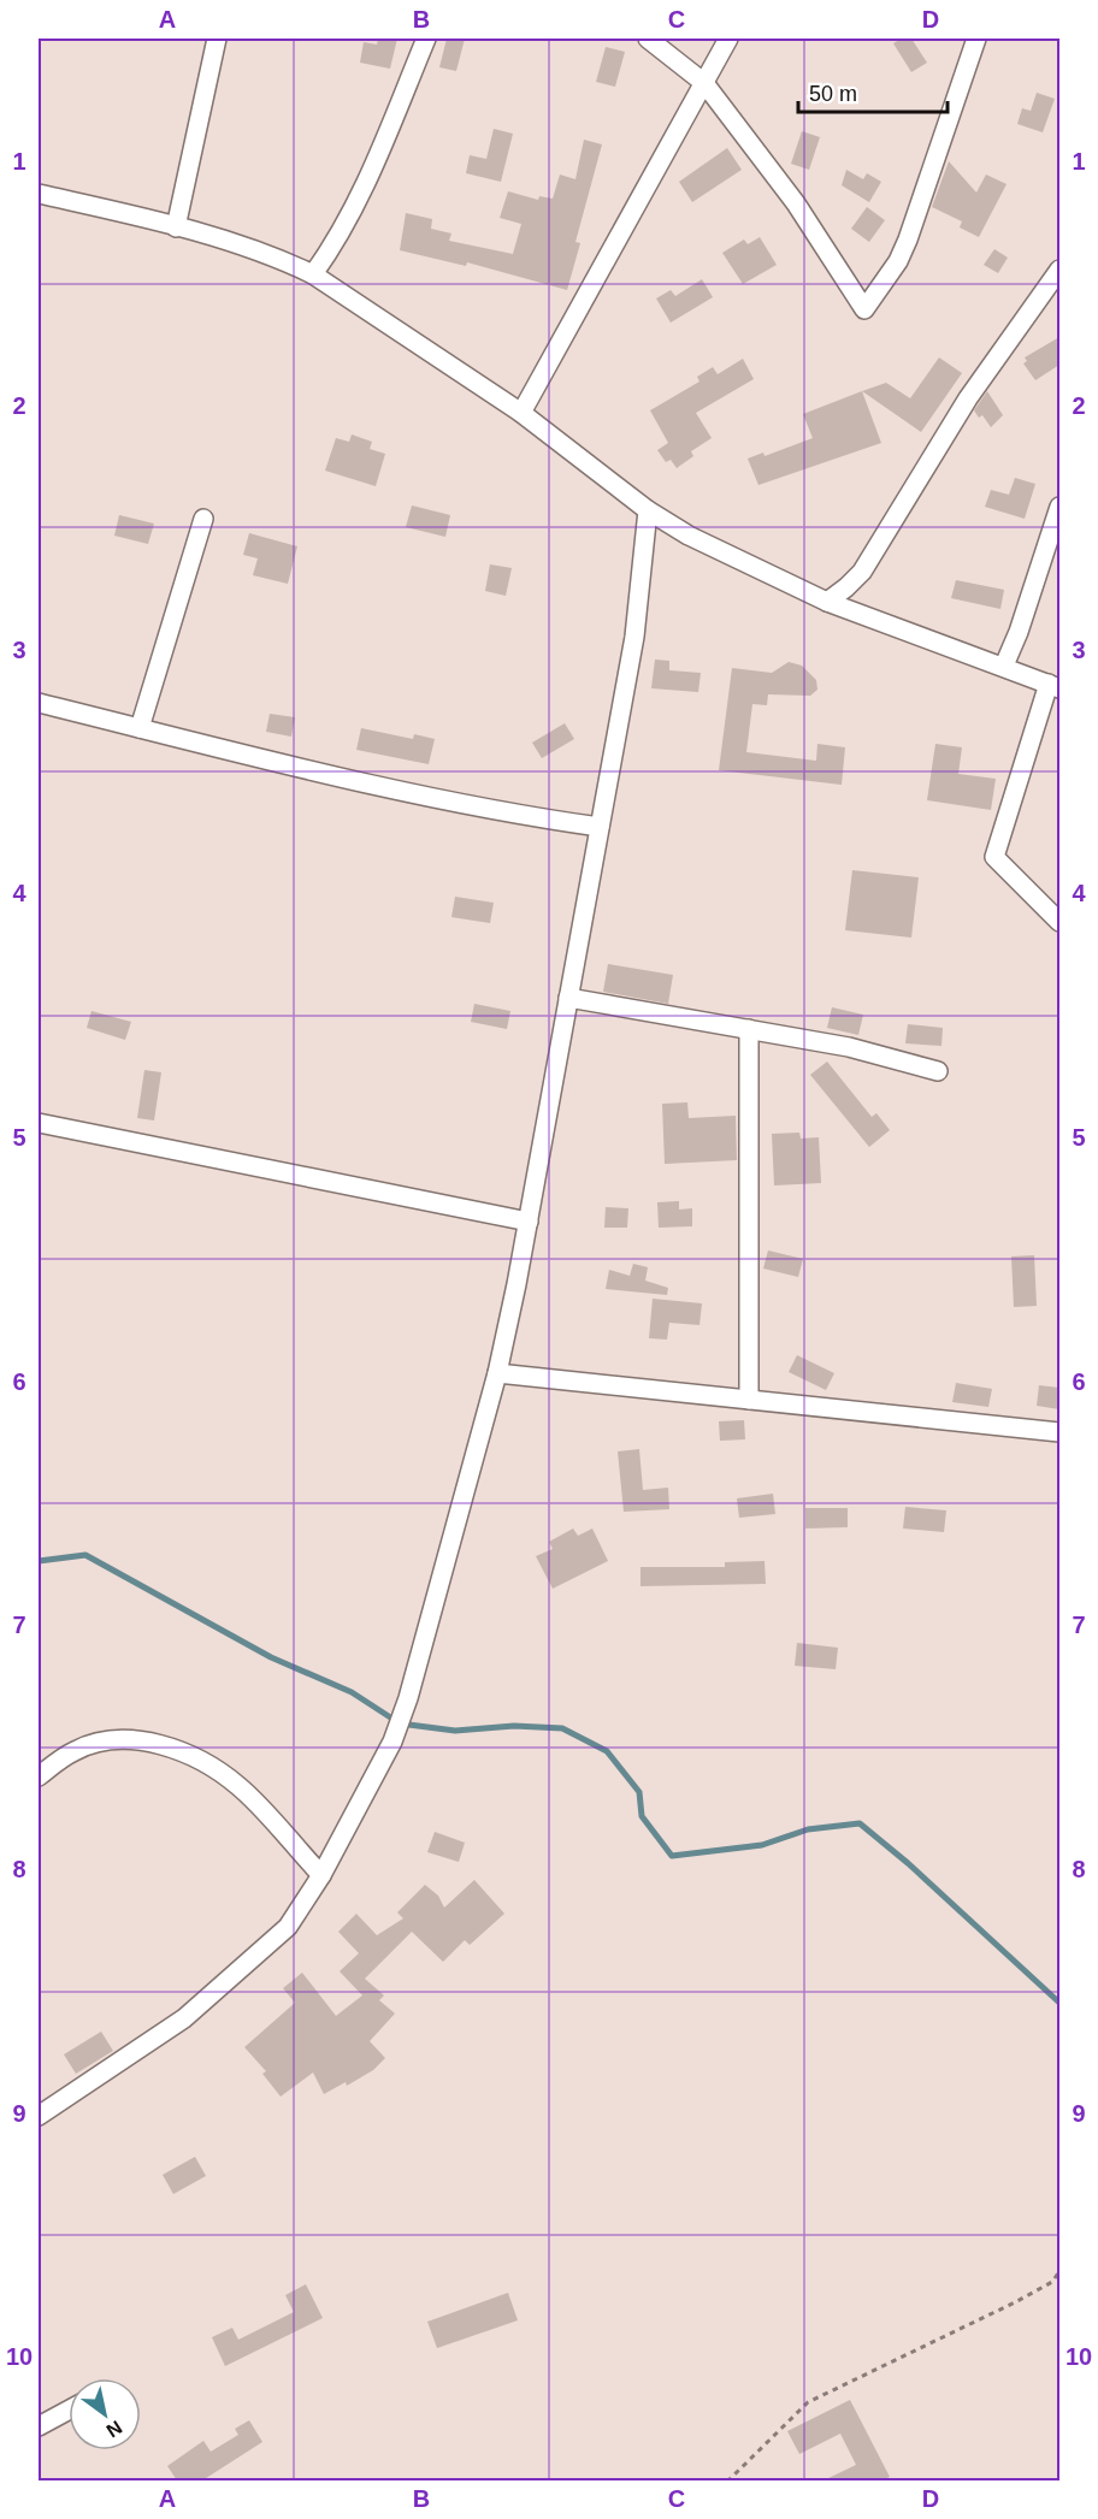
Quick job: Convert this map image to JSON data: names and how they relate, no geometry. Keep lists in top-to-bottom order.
{
  "scale_bar": "50 m",
  "north": "bottom right",
  "grid": {
    "columns": [
      "A",
      "B",
      "C",
      "D"
    ],
    "rows": [
      "1",
      "2",
      "3",
      "4",
      "5",
      "6",
      "7",
      "8",
      "9",
      "10"
    ]
  }
}
